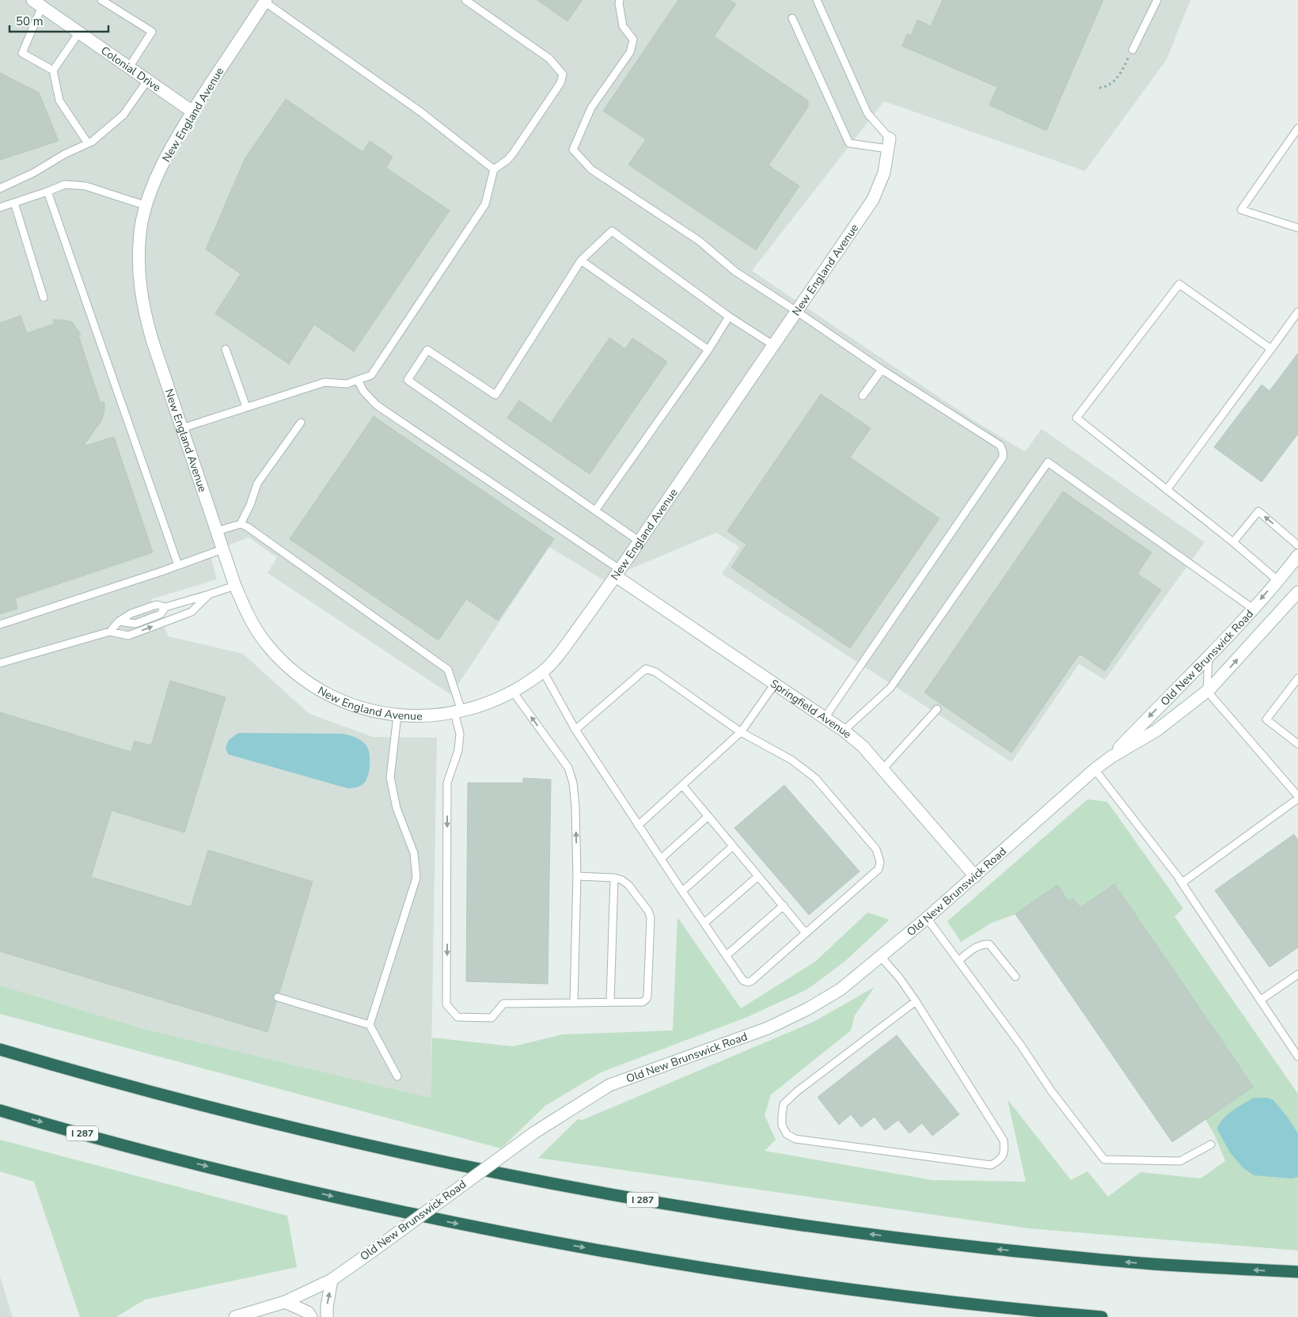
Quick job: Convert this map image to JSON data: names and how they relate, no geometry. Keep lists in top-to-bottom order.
{
  "streets": {
    "highway": ["I 287"],
    "street": [
      "Colonial Drive",
      "New England Avenue",
      "Old New Brunswick Road",
      "Springfield Avenue"
    ]
  },
  "crossings": [
    ["Colonial Drive", "New England Avenue"],
    ["New England Avenue", "Springfield Avenue"],
    ["Old New Brunswick Road", "Springfield Avenue"]
  ],
  "scale_bar": "50 m"
}
